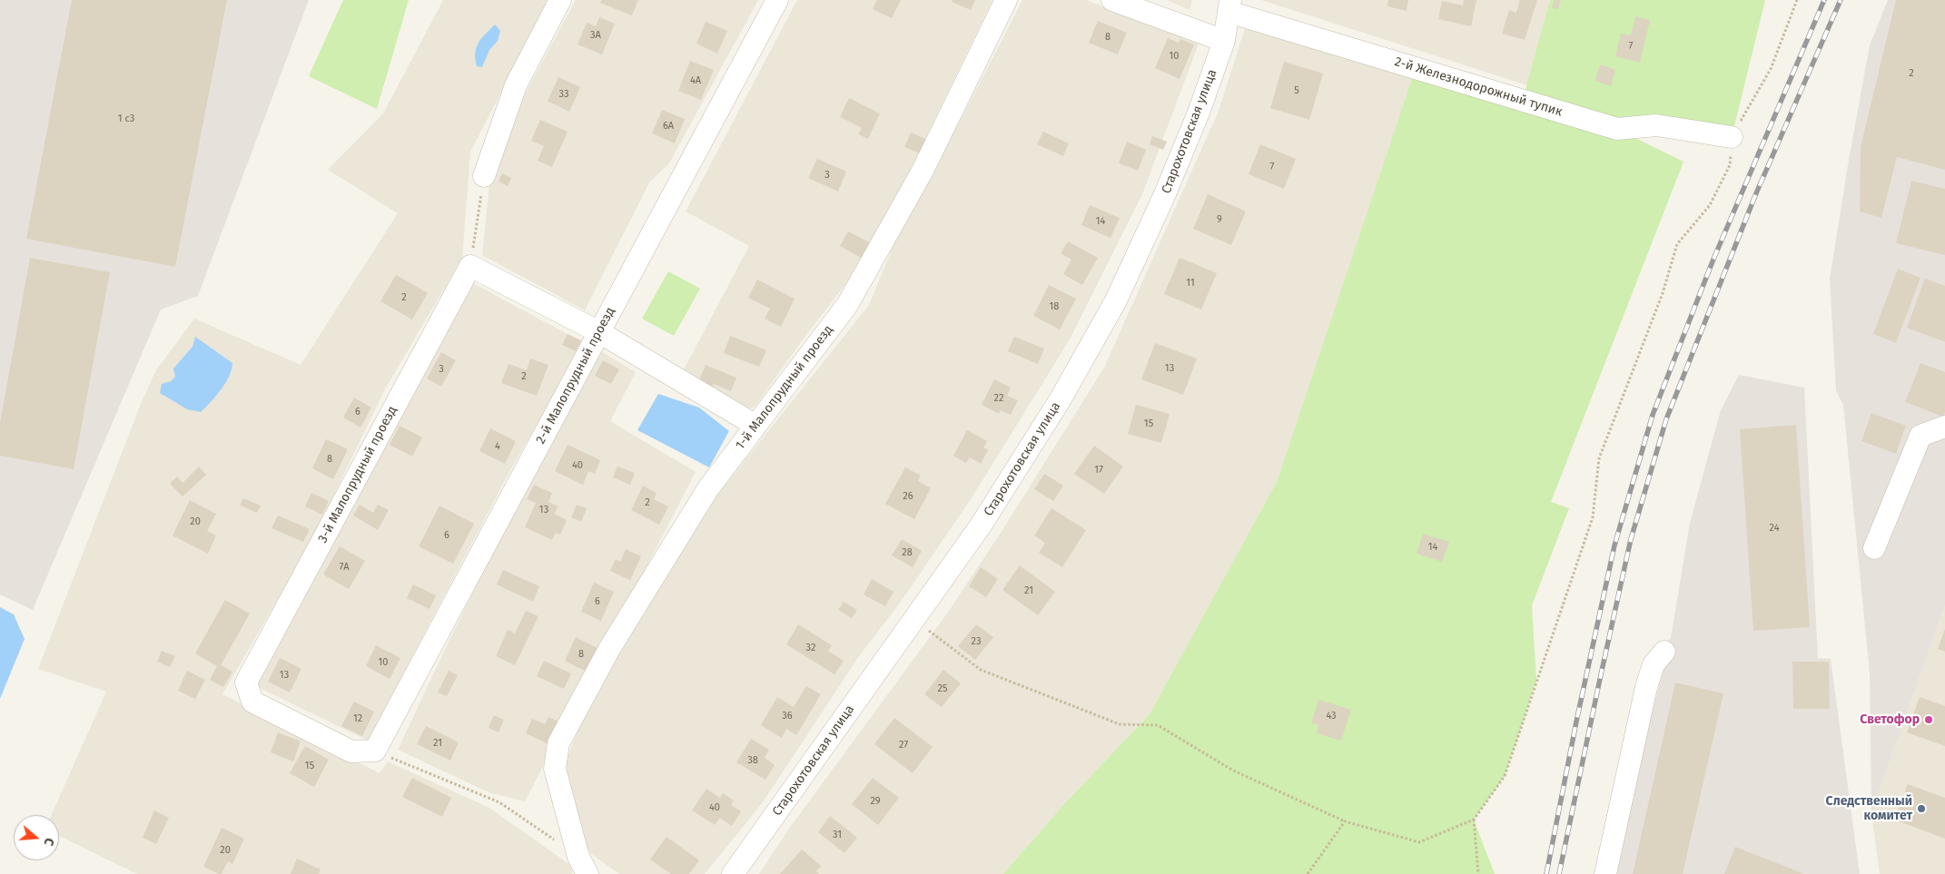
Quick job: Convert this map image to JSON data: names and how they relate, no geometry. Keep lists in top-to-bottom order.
{
  "streets": {
    "street": [
      "2-й Железнодорожный тупик",
      "Старохотовская улица",
      "2-й Малопрудный проезд",
      "1-й Малопрудный проезд",
      "3-й Малопрудный проезд"
    ]
  },
  "crossings": [
    ["2-й Железнодорожный тупик", "Старохотовская улица"],
    ["2-й Малопрудный проезд", "3-й Малопрудный проезд"]
  ],
  "places": ["Светофор", "Следственный комитет"],
  "house_numbers": [
    "3А",
    "8",
    "7",
    "10",
    "2",
    "4А",
    "5",
    "33",
    "1 с3",
    "6А",
    "7",
    "3",
    "9",
    "14",
    "11",
    "2",
    "18",
    "13",
    "3",
    "2",
    "22",
    "6",
    "15",
    "4",
    "8",
    "40",
    "17",
    "26",
    "2",
    "13",
    "20",
    "24",
    "6",
    "14",
    "28",
    "7А",
    "21",
    "6",
    "23",
    "32",
    "8",
    "10",
    "13",
    "25",
    "36",
    "43",
    "12",
    "21",
    "27",
    "38",
    "15",
    "29",
    "40",
    "31",
    "20"
  ],
  "north": "right"
}
